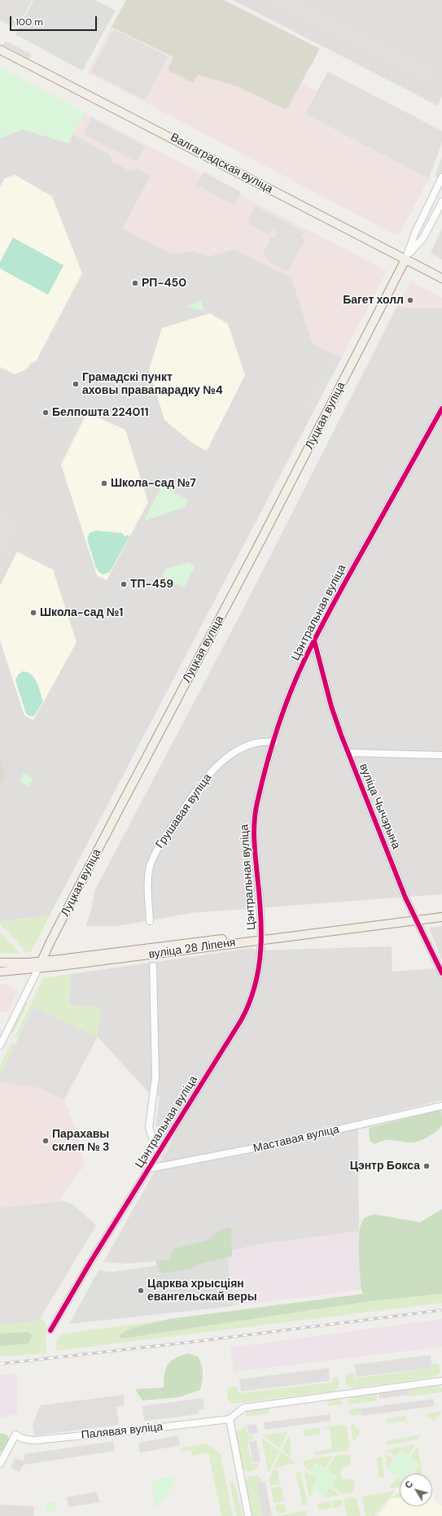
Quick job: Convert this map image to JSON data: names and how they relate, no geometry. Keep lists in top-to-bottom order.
{
  "streets": {
    "main road": ["Валгаградская вуліца", "Луцкая вуліца", "вуліца 28 Ліпеня"],
    "street": [
      "Цэнтральная вуліца",
      "вуліца Чычэрына",
      "Грушавая вуліца",
      "Маставая вуліца",
      "Палявая вуліца"
    ]
  },
  "crossings": [
    ["Валгаградская вуліца", "Луцкая вуліца"],
    ["Луцкая вуліца", "вуліца 28 Ліпеня"],
    ["Цэнтральная вуліца", "вуліца Чычэрына"],
    ["Цэнтральная вуліца", "Грушавая вуліца"],
    ["Цэнтральная вуліца", "вуліца 28 Ліпеня"],
    ["Цэнтральная вуліца", "Маставая вуліца"],
    ["вуліца Чычэрына", "вуліца 28 Ліпеня"]
  ],
  "places": [
    "РП-450",
    "Багет холл",
    "Грамадскі пункт аховы правапарадку №4",
    "Белпошта 224011",
    "Школа-сад №7",
    "ТП-459",
    "Школа-сад №1",
    "Парахавы склеп № 3",
    "Цэнтр Бокса",
    "Царква хрысціян евангельскай веры"
  ],
  "scale_bar": "100 m",
  "north": "top left"
}
